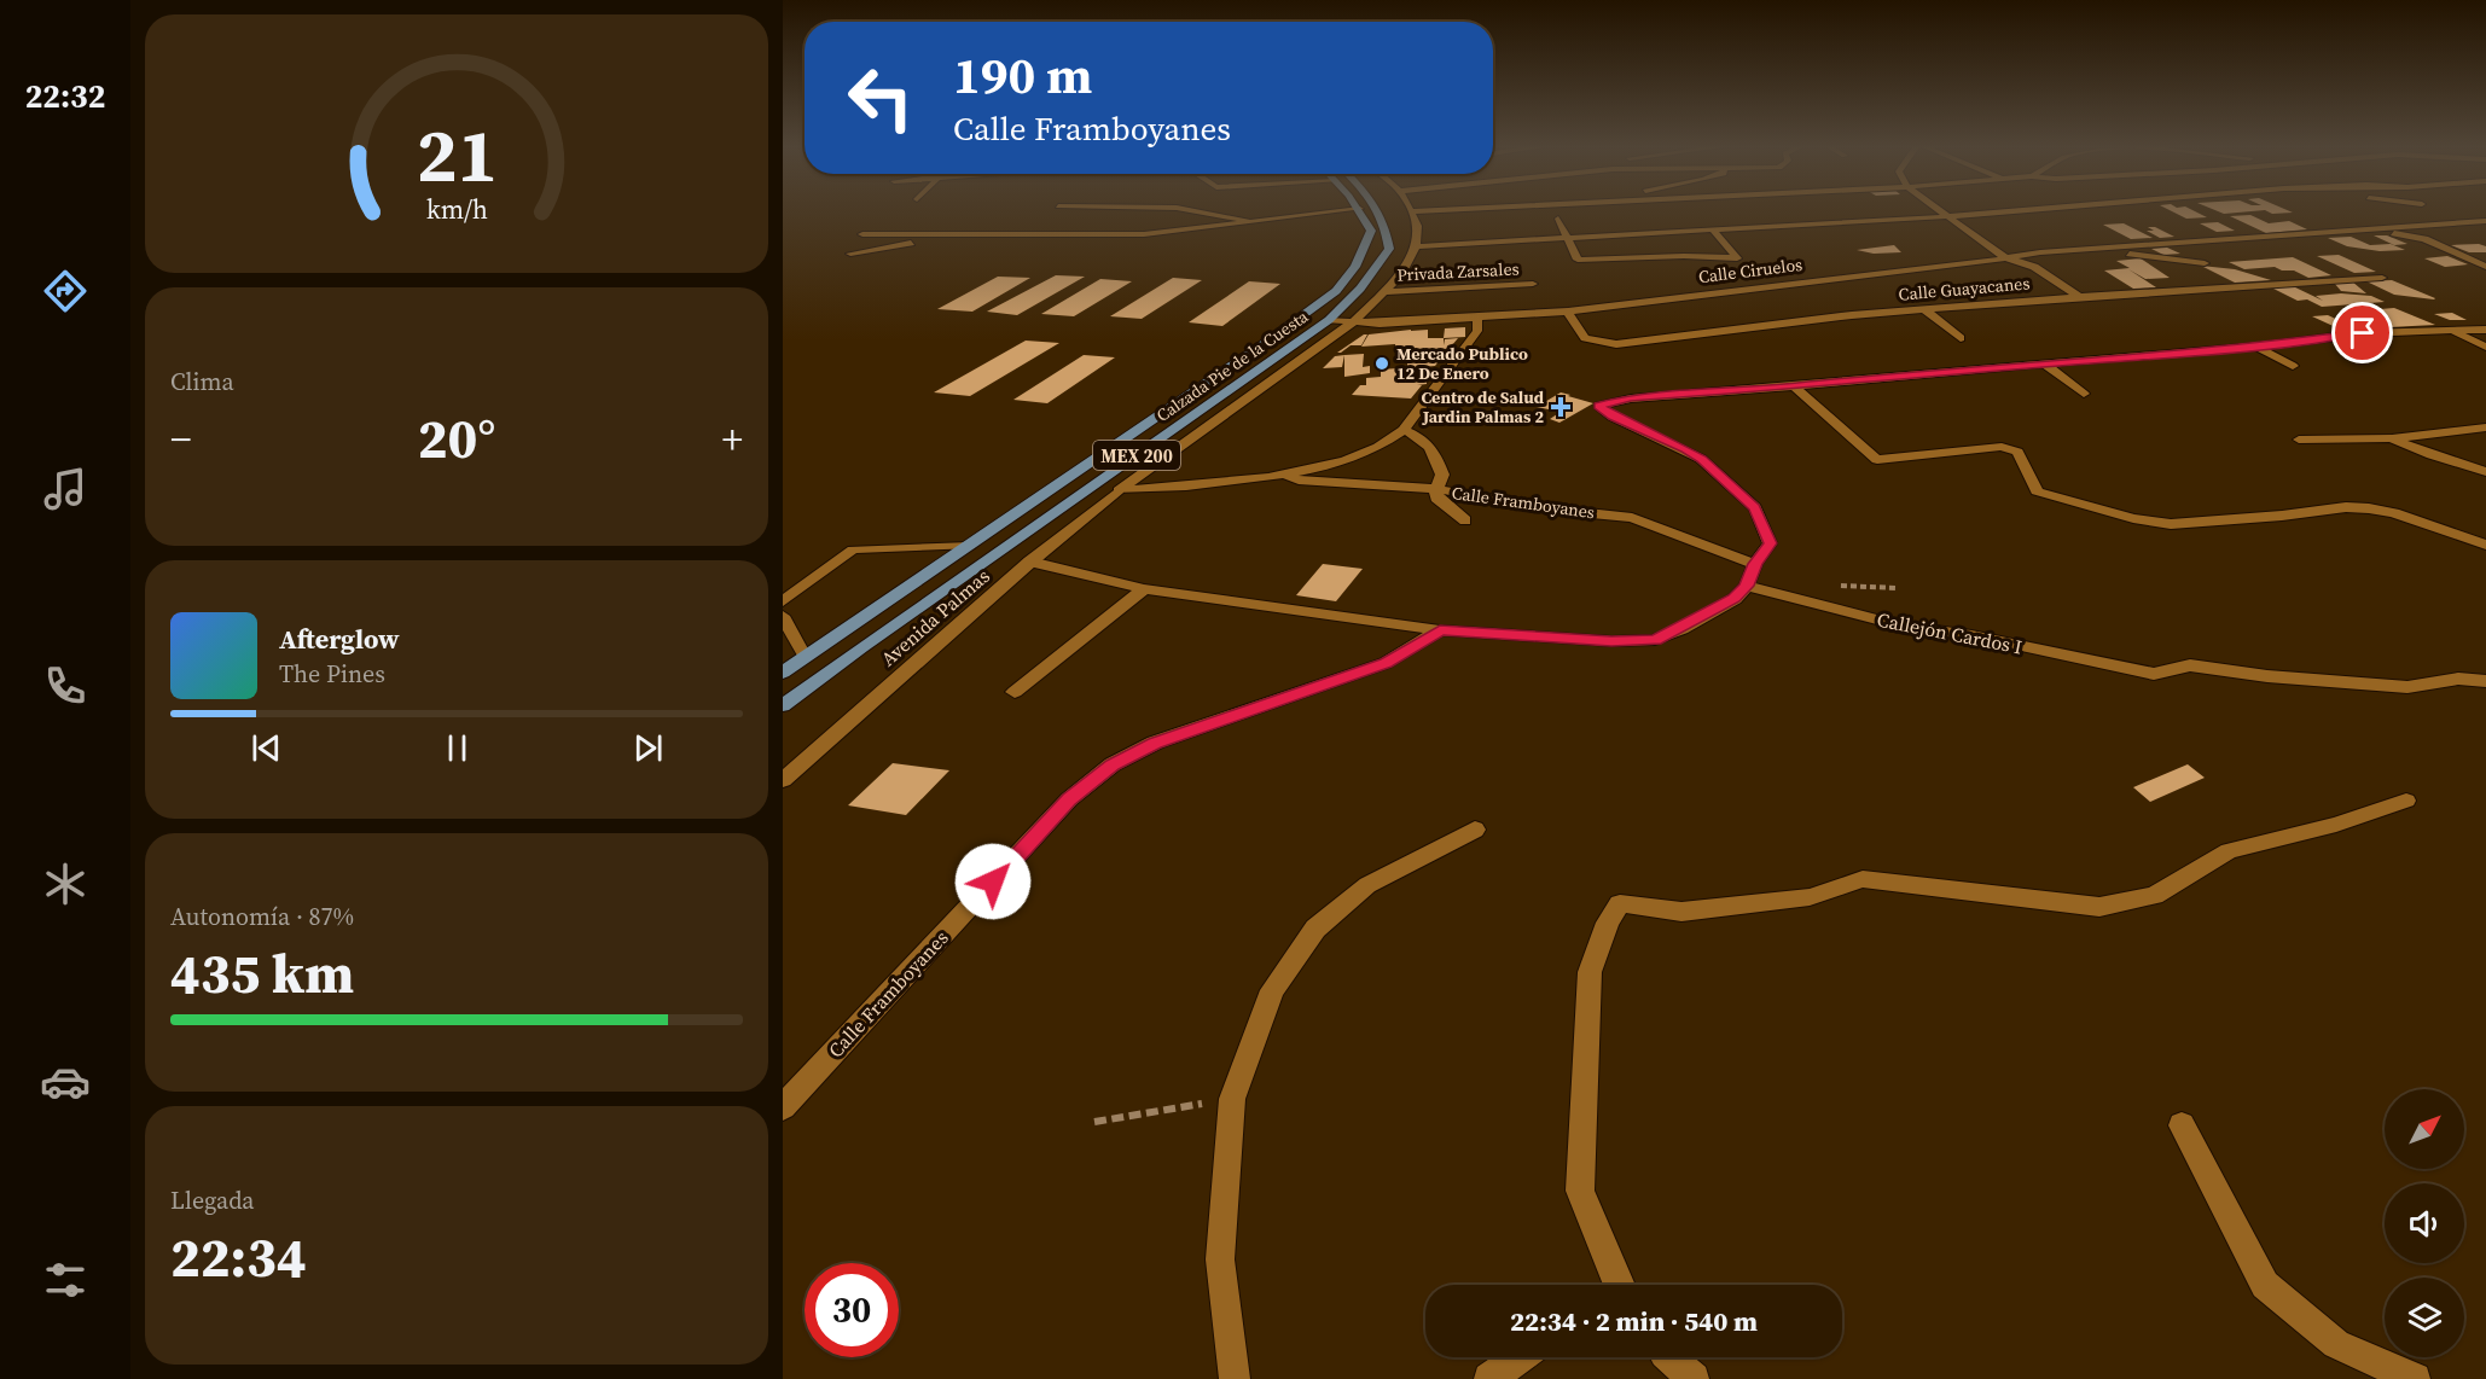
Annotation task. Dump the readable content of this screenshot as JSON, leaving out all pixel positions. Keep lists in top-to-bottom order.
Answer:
{
  "streets": {
    "main road": ["Calzada Pie de la Cuesta", "MEX 200"],
    "street": [
      "Calle Ciruelos",
      "Privada Zarsales",
      "Calle Guayacanes",
      "Calle Framboyanes",
      "Avenida Palmas",
      "Callejón Cardos I"
    ]
  },
  "crossings": [
    ["Calle Ciruelos", "Calle Guayacanes"],
    ["Calle Ciruelos", "Calzada Pie de la Cuesta"],
    ["Calle Ciruelos", "Avenida Palmas"],
    ["Privada Zarsales", "Avenida Palmas"]
  ],
  "places": {
    "other": ["Mercado Publico 12 De Enero"],
    "health": ["Centro de Salud Jardin Palmas 2"]
  },
  "north": "top right",
  "page": {
    "tabs": "22:32",
    "turn": ["190 m", "Calle Framboyanes"],
    "tile": [
      "Clima",
      ["Autonomía · 87%", "435 km"],
      ["Llegada", "22:34"]
    ],
    "heat": ["−", "20°", "+"],
    "song": ["Afterglow", "The Pines"],
    "limit": "30",
    "trip": "22:34 · 2 min · 540 m",
    "gauge": ["21", "km/h"]
  }
}
